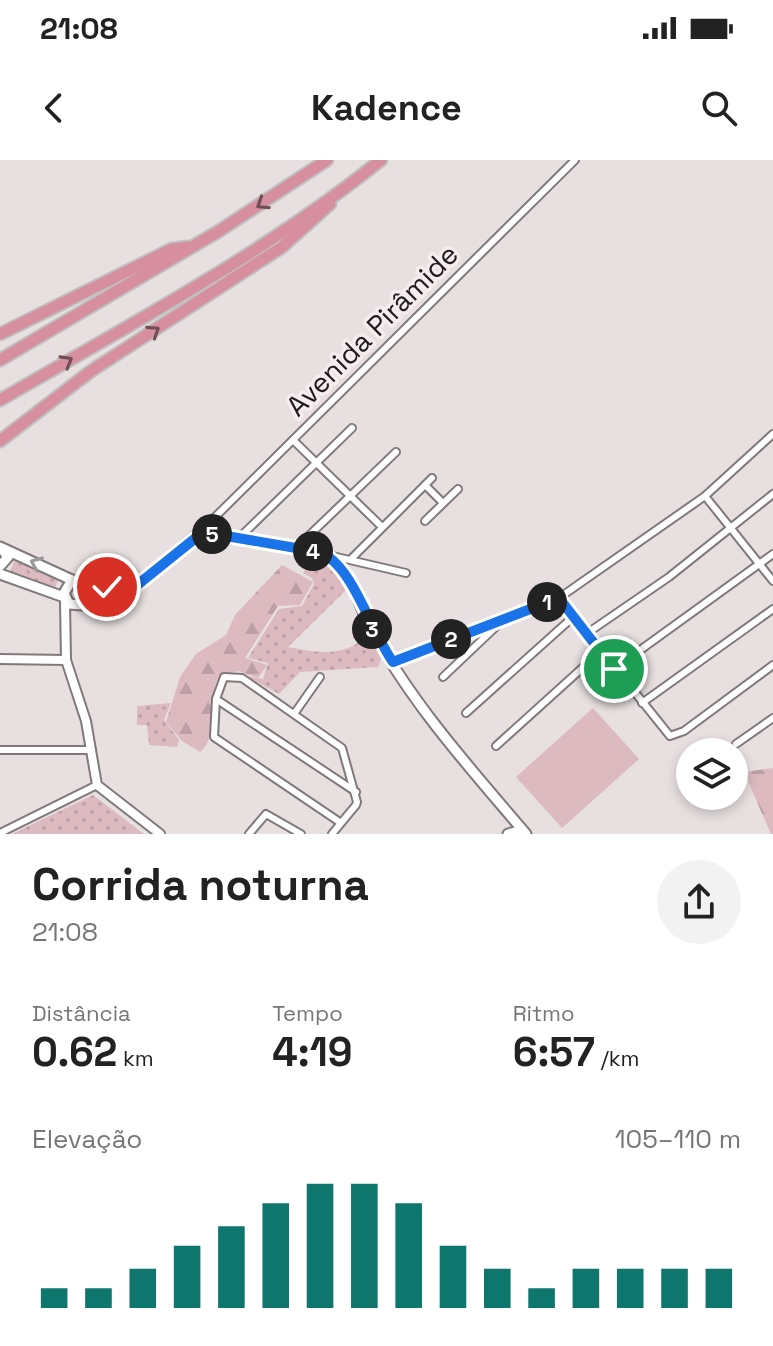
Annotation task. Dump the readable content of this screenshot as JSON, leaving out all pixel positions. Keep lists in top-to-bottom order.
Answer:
{
  "streets": {
    "street": ["Avenida Pirâmide"]
  },
  "page": {
    "status": "21:08",
    "header": "Kadence",
    "pins": [
      "5",
      "4",
      "1",
      "3",
      "2"
    ],
    "heading": ["Corrida noturna", "21:08"],
    "stats": [
      ["Distância", "0.62 km"],
      ["Tempo", "4:19"],
      ["Ritmo", "6:57 /km"]
    ],
    "chart": ["Elevação", "105–110 m"]
  }
}
